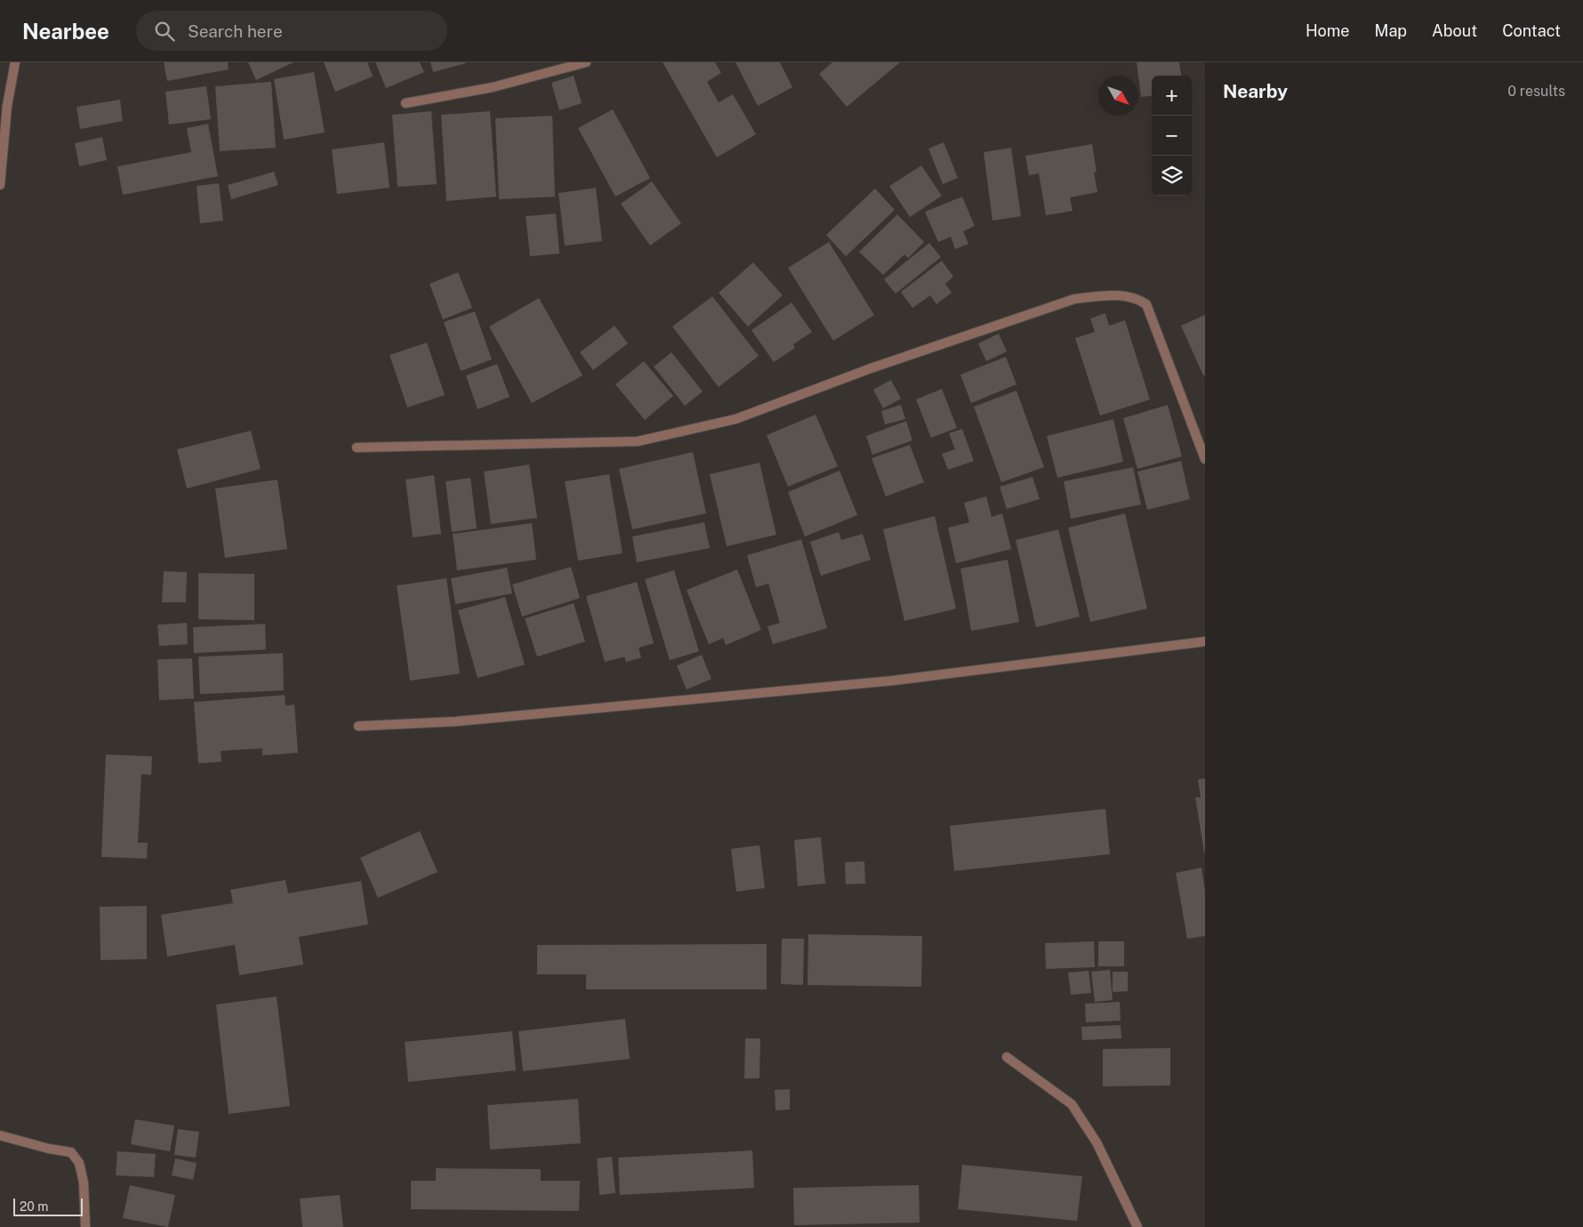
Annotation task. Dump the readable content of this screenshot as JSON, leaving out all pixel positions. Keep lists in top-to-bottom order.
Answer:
{
  "scale_bar": "20 m",
  "north": "bottom right",
  "page": {
    "header": "Nearbee",
    "search": "Search here",
    "nav": [
      "Home",
      "Map",
      "About",
      "Contact"
    ],
    "heading": ["Nearby", "0 results"],
    "map_buttons": ["+", "−"],
    "scale": "20 m"
  }
}
